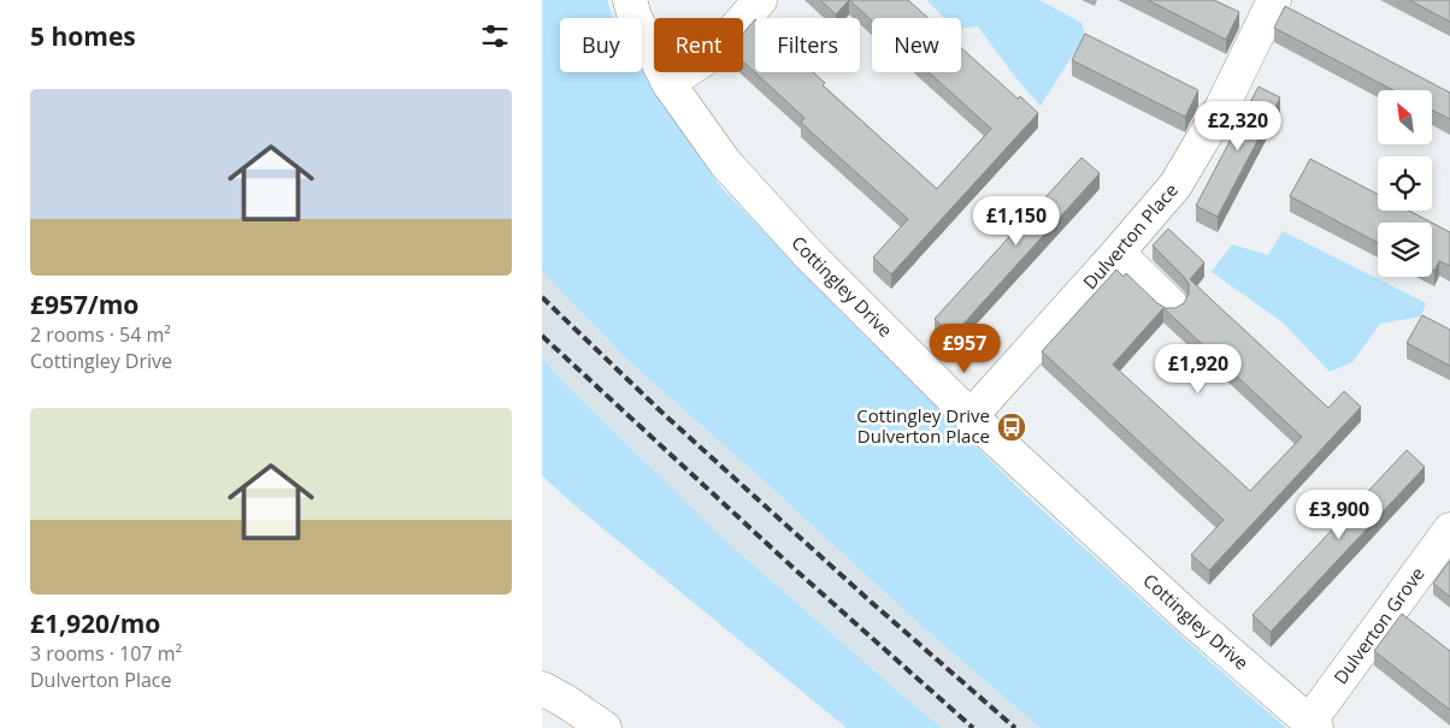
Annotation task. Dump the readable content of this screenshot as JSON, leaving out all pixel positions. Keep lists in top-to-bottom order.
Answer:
{
  "streets": {
    "street": ["Dulverton Place", "Cottingley Drive", "Dulverton Grove"]
  },
  "crossings": [
    ["Dulverton Place", "Cottingley Drive"],
    ["Cottingley Drive", "Dulverton Grove"]
  ],
  "places": {
    "bus stop": ["Cottingley Drive Dulverton Place"]
  },
  "north": "top left",
  "page": {
    "heading": "5 homes",
    "chip": [
      "Buy",
      "Rent",
      "Filters",
      "New"
    ],
    "list": [
      {
        "name": "£957/mo",
        "note": "2 rooms · 54 m² · Cottingley Drive"
      },
      {
        "name": "£1,920/mo",
        "note": "3 rooms · 107 m² · Dulverton Place"
      }
    ],
    "price": [
      "£2,320",
      "£1,150",
      "£957",
      "£1,920",
      "£3,900"
    ]
  }
}
